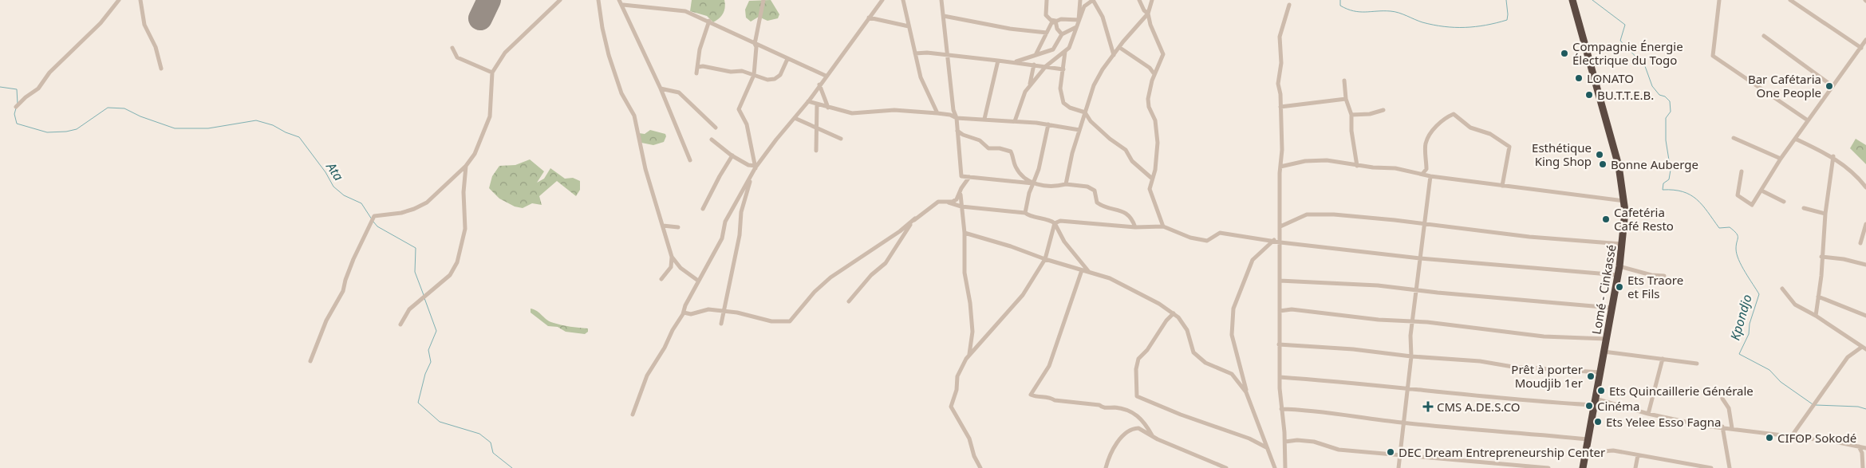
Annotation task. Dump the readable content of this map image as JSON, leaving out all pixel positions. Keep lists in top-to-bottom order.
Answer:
{
  "streets": {
    "highway": ["Lomé - Cinkassé"]
  },
  "water": ["Ata", "Kpondjo"],
  "places": {
    "other": [
      "Compagnie Énergie Électrique du Togo",
      "LONATO",
      "Bar Cafétaria One People",
      "BU.T.T.E.B.",
      "Esthétique King Shop",
      "Bonne Auberge",
      "Cafetéria Café Resto",
      "Ets Traore et Fils",
      "Prêt à porter Moudjib 1er",
      "Ets Quincaillerie Générale",
      "Cinéma",
      "Ets Yelee Esso Fagna",
      "CIFOP Sokodé",
      "DEC Dream Entrepreneurship Center"
    ],
    "health": ["CMS A.DE.S.CO"]
  }
}
